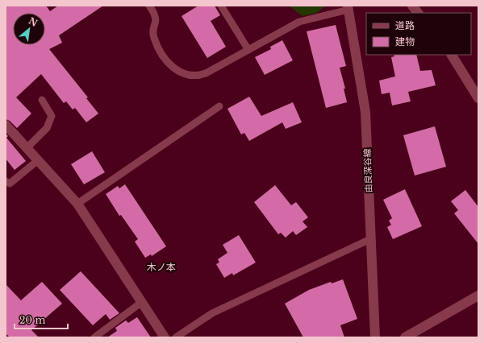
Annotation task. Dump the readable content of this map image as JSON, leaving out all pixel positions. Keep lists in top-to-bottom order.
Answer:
{
  "streets": {
    "street": ["由良深谷線"]
  },
  "districts": ["木ノ本"],
  "legend": ["道路", "建物"],
  "scale_bar": "20 m",
  "north": "top right"
}
